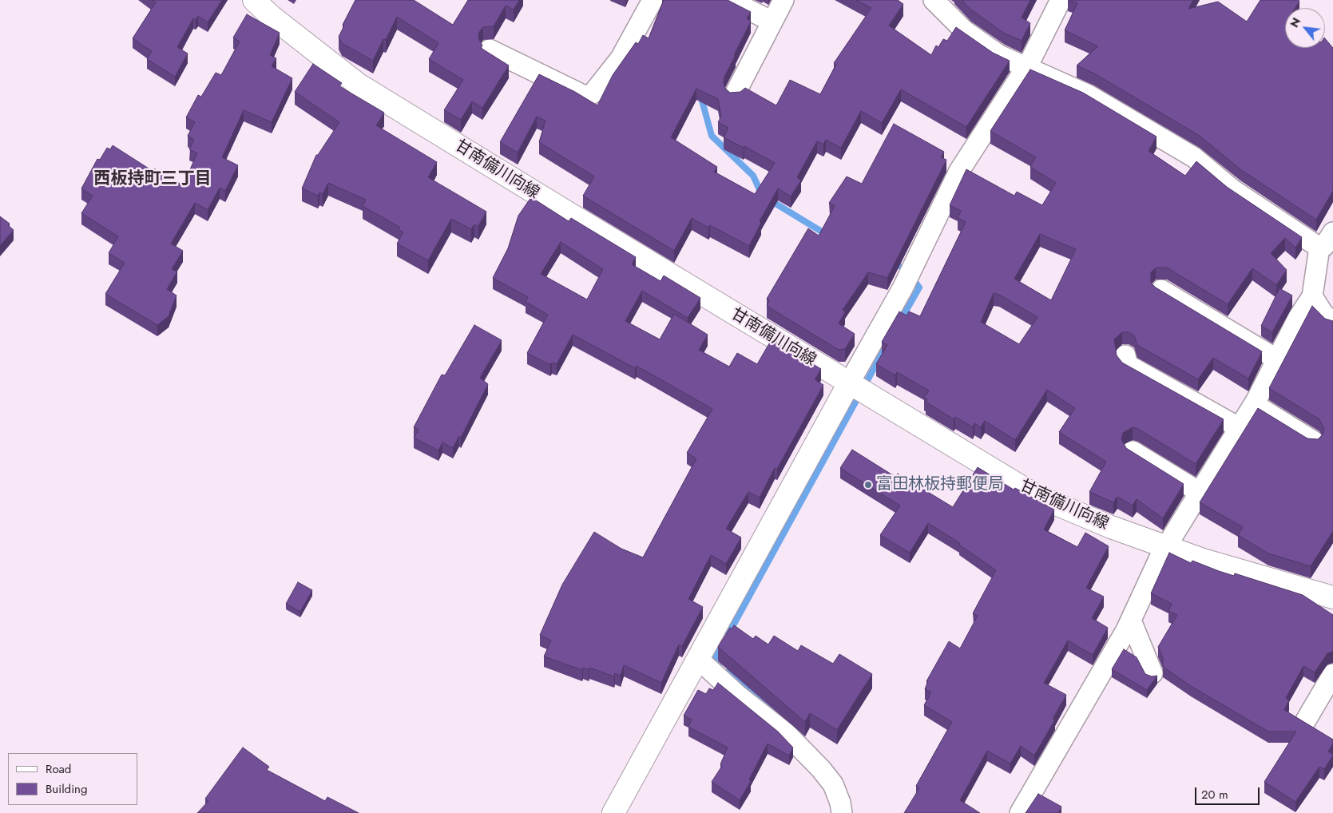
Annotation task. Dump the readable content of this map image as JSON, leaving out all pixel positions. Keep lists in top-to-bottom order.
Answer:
{
  "streets": {
    "main road": ["甘南備川向線"]
  },
  "districts": ["西板持町三丁目"],
  "places": ["富田林板持郵便局"],
  "legend": ["Road", "Building"],
  "scale_bar": "20 m",
  "north": "top left"
}
